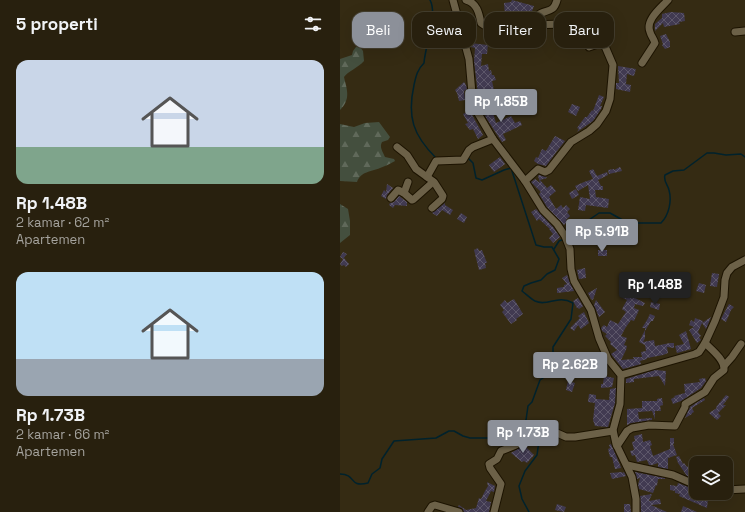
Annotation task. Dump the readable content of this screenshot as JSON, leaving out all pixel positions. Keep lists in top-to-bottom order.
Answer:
{
  "page": {
    "heading": "5 properti",
    "chip": [
      "Beli",
      "Sewa",
      "Filter",
      "Baru"
    ],
    "list": [
      {
        "name": "Rp 1.48B",
        "note": "2 kamar · 62 m² · Apartemen"
      },
      {
        "name": "Rp 1.73B",
        "note": "2 kamar · 66 m² · Apartemen"
      }
    ],
    "price": [
      "Rp 1.85B",
      "Rp 5.91B",
      "Rp 1.48B",
      "Rp 2.62B",
      "Rp 1.73B"
    ]
  }
}
